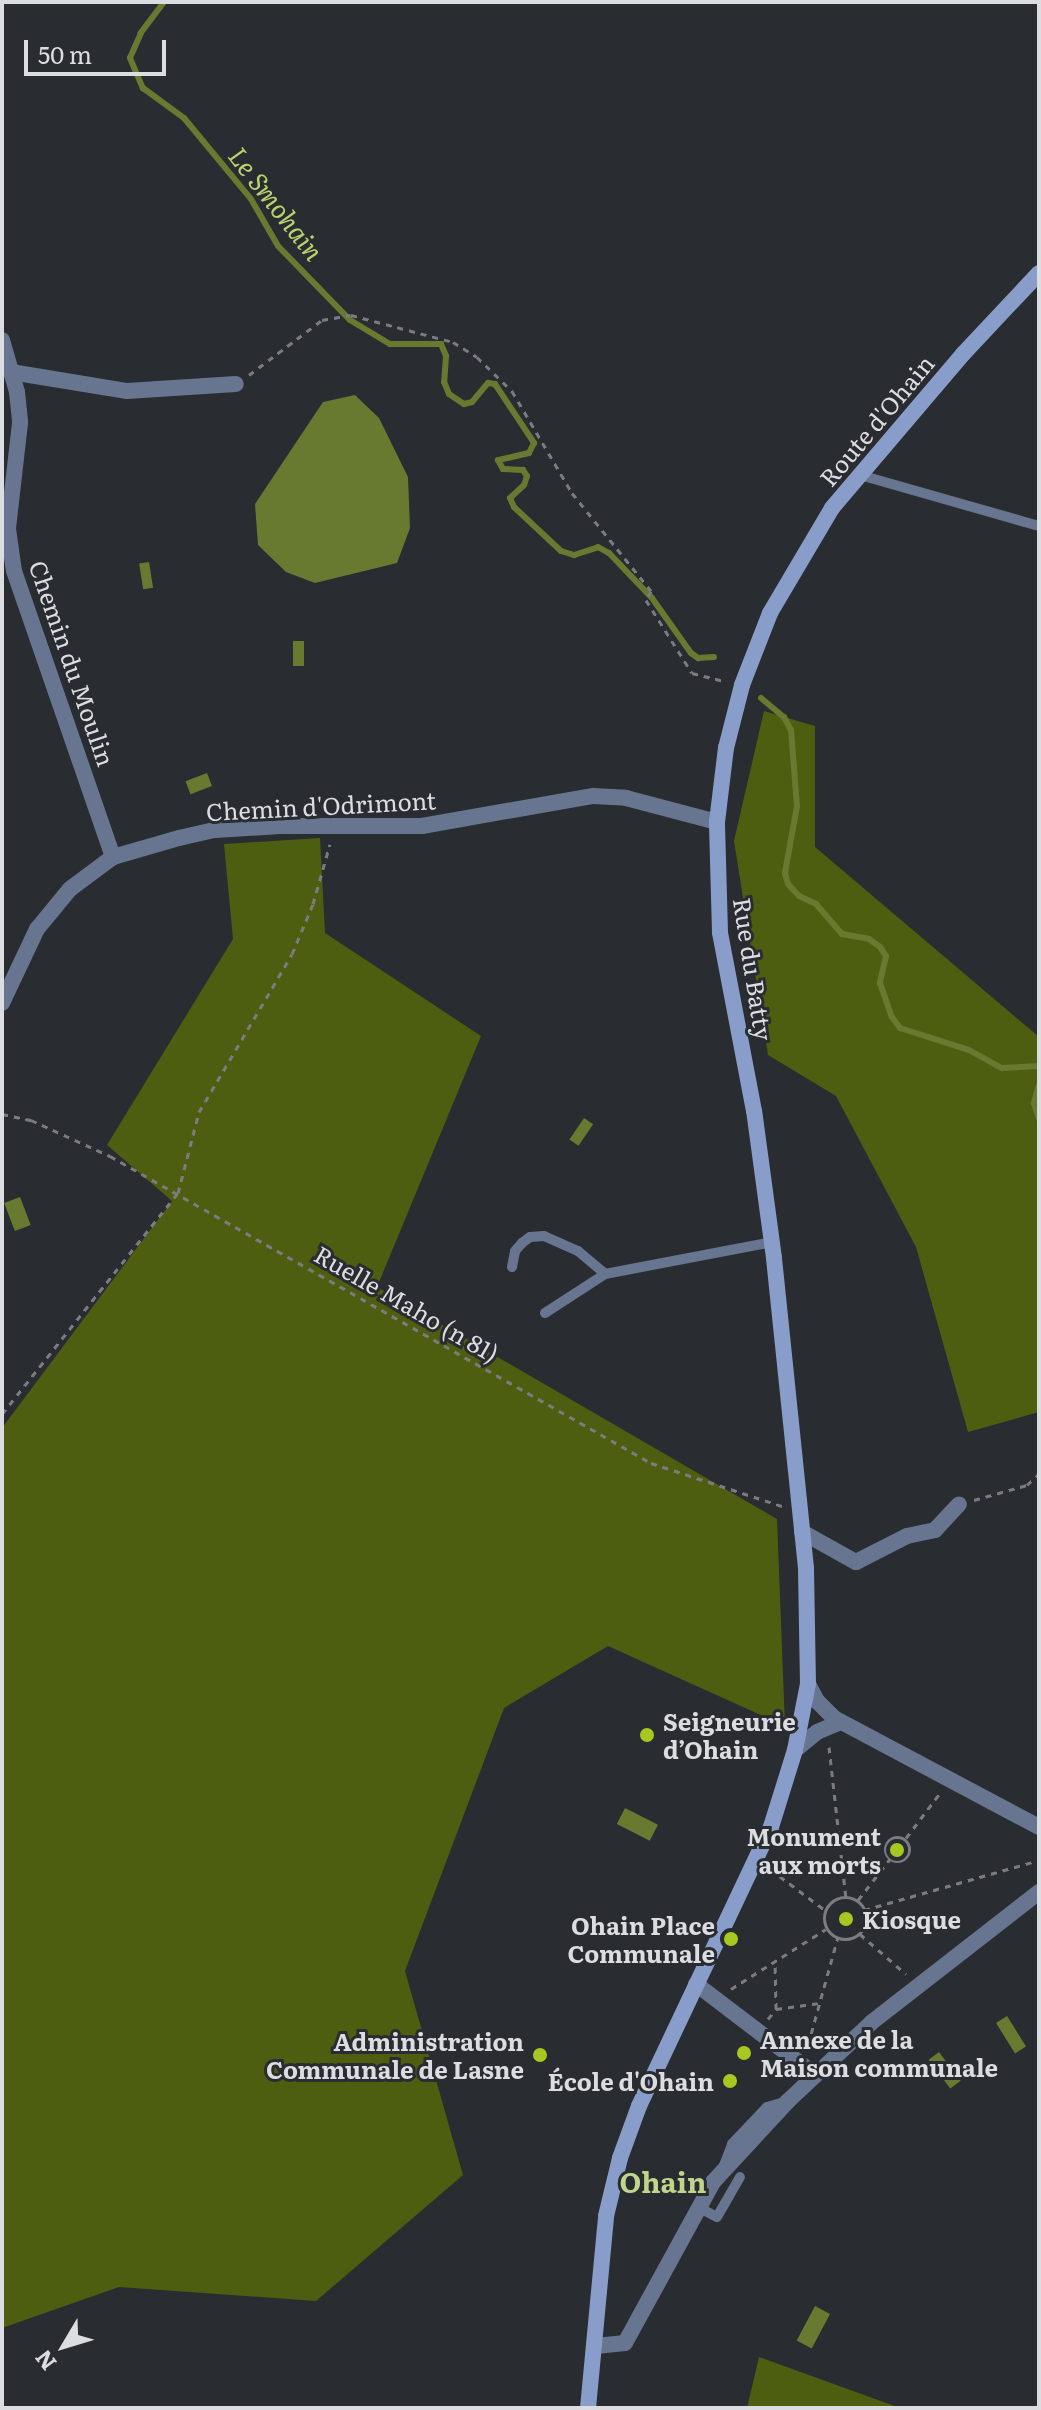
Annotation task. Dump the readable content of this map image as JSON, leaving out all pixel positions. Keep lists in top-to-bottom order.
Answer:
{
  "streets": {
    "main road": ["Route d'Ohain", "Rue du Batty"],
    "street": ["Chemin du Moulin", "Chemin d'Odrimont"],
    "path": ["Ruelle Maho (n 81)"]
  },
  "crossings": [
    ["Route d'Ohain", "Rue du Batty"],
    ["Chemin du Moulin", "Chemin d'Odrimont"],
    ["Chemin d'Odrimont", "Rue du Batty"],
    ["Rue du Batty", "Ruelle Maho (n 81)"]
  ],
  "districts": ["Ohain"],
  "water": ["Le Smohain"],
  "places": [
    "Seigneurie d’Ohain",
    "Monument aux morts",
    "Kiosque",
    "Ohain Place Communale",
    "Annexe de la Maison communale",
    "Administration Communale de Lasne",
    "École d'Ohain"
  ],
  "scale_bar": "50 m",
  "north": "bottom left"
}
